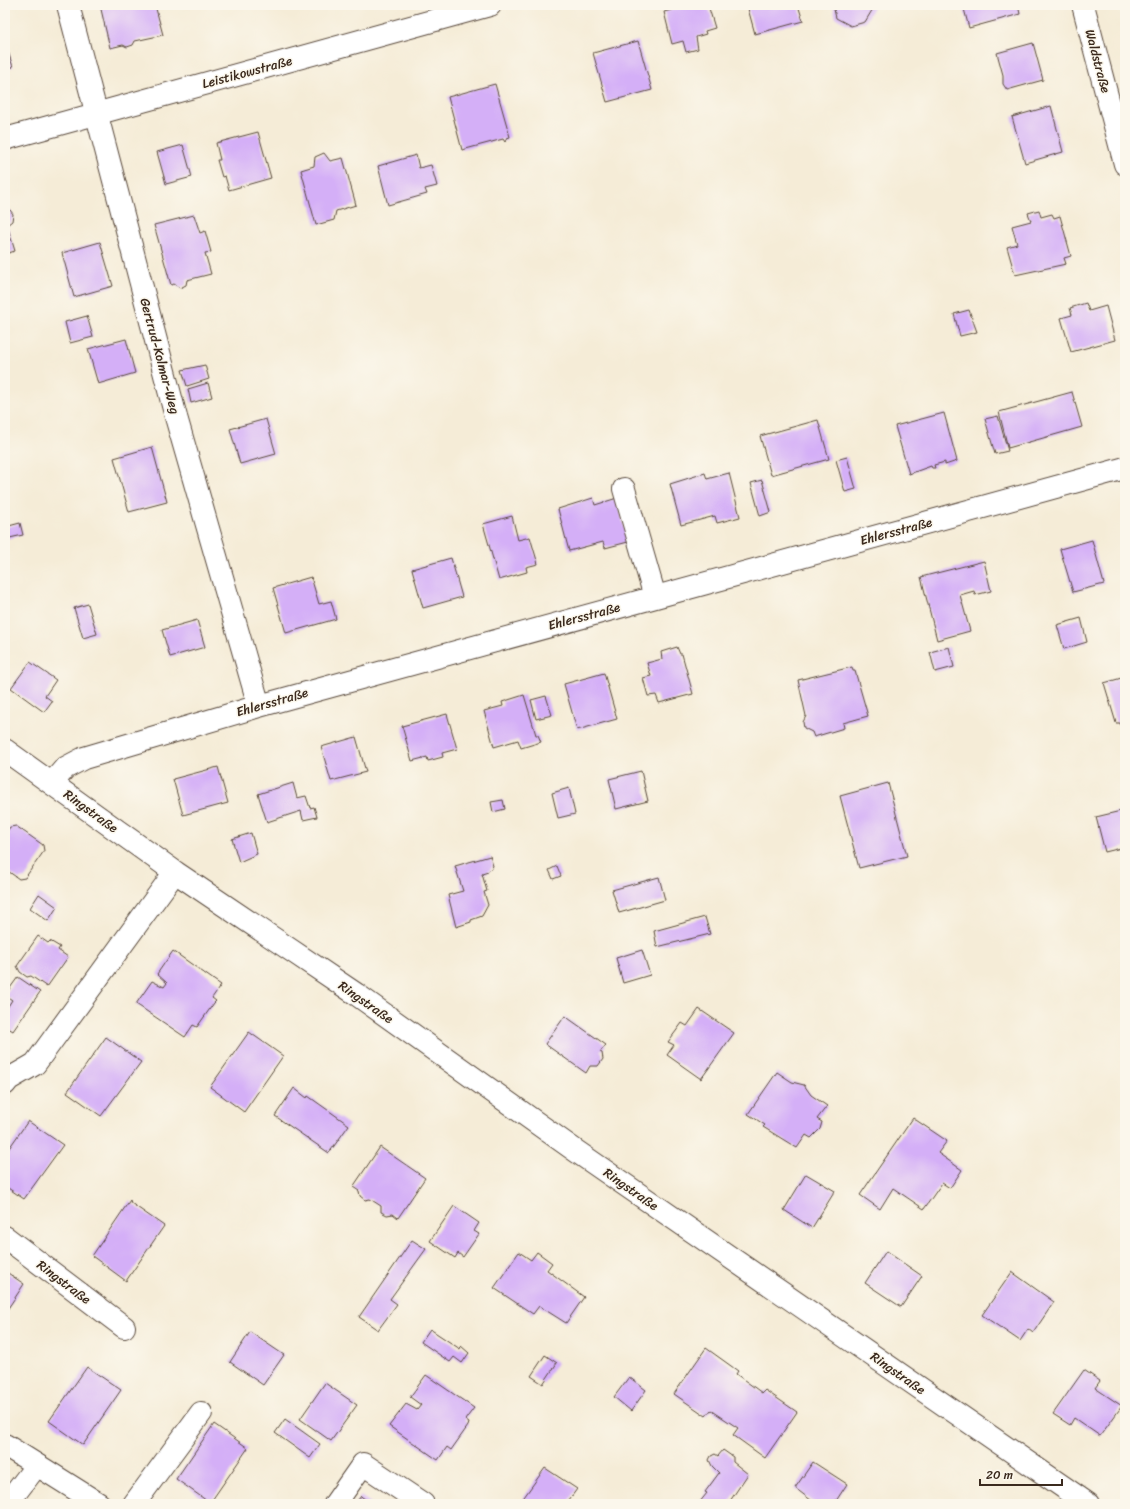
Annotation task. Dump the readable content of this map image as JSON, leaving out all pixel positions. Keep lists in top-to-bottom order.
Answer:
{
  "streets": {
    "street": [
      "Waldstraße",
      "Leistikowstraße",
      "Gertrud-Kolmar-Weg",
      "Ehlersstraße",
      "Ringstraße"
    ]
  },
  "crossings": [
    ["Leistikowstraße", "Gertrud-Kolmar-Weg"],
    ["Gertrud-Kolmar-Weg", "Ehlersstraße"],
    ["Ehlersstraße", "Ringstraße"]
  ],
  "scale_bar": "20 m"
}
